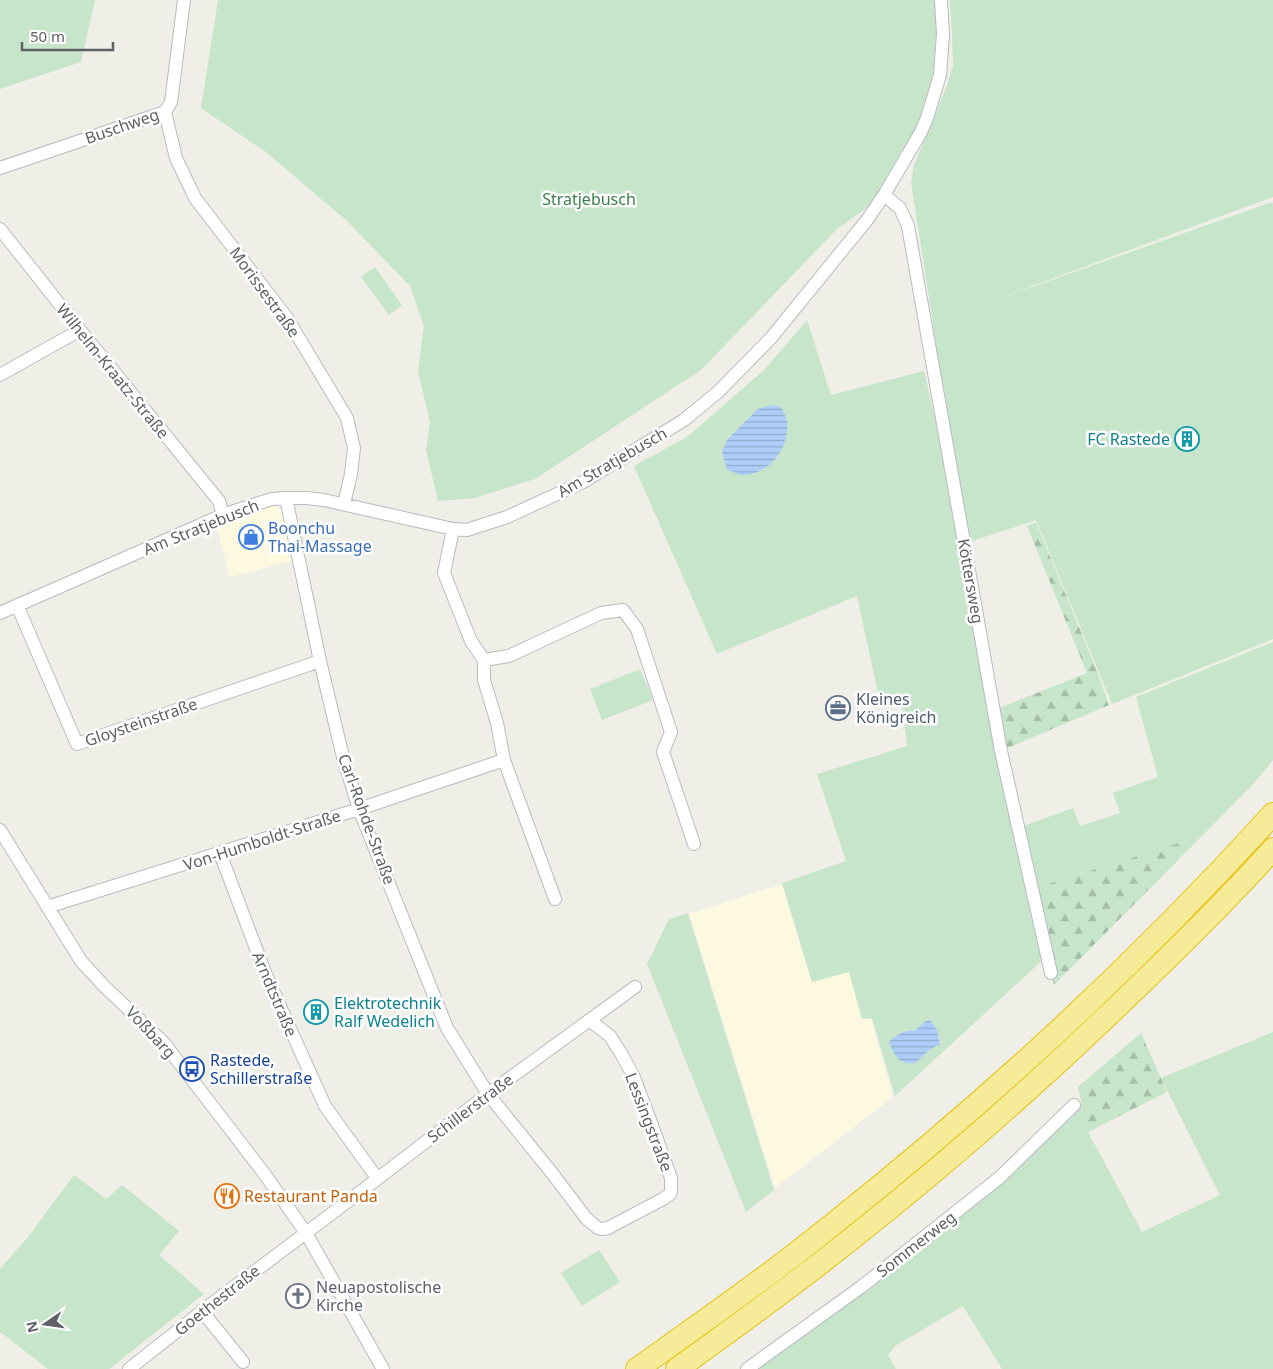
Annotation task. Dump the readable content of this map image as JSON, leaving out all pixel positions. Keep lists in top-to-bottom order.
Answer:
{
  "streets": {
    "street": [
      "Buschweg",
      "Morissestraße",
      "Wilhelm-Kraatz-Straße",
      "Am Stratjebusch",
      "Köttersweg",
      "Gloysteinstraße",
      "Carl-Rohde-Straße",
      "Von-Humboldt-Straße",
      "Arndtstraße",
      "Voßbarg",
      "Schillerstraße",
      "Lessingstraße",
      "Sommerweg",
      "Goethestraße"
    ]
  },
  "crossings": [
    ["Buschweg", "Morissestraße"],
    ["Morissestraße", "Am Stratjebusch"],
    ["Wilhelm-Kraatz-Straße", "Am Stratjebusch"],
    ["Am Stratjebusch", "Köttersweg"],
    ["Am Stratjebusch", "Gloysteinstraße"],
    ["Am Stratjebusch", "Carl-Rohde-Straße"],
    ["Gloysteinstraße", "Carl-Rohde-Straße"],
    ["Carl-Rohde-Straße", "Von-Humboldt-Straße"],
    ["Carl-Rohde-Straße", "Schillerstraße"],
    ["Carl-Rohde-Straße", "Lessingstraße"],
    ["Von-Humboldt-Straße", "Arndtstraße"],
    ["Von-Humboldt-Straße", "Voßbarg"],
    ["Arndtstraße", "Schillerstraße"],
    ["Voßbarg", "Schillerstraße"],
    ["Voßbarg", "Goethestraße"],
    ["Schillerstraße", "Lessingstraße"],
    ["Schillerstraße", "Goethestraße"]
  ],
  "parks": ["Stratjebusch"],
  "places": {
    "building": ["FC Rastede", "Elektrotechnik Ralf Wedelich"],
    "shop": ["Boonchu Thai-Massage"],
    "office": ["Kleines Königreich"],
    "bus stop": ["Rastede, Schillerstraße"],
    "restaurant": ["Restaurant Panda"],
    "church": ["Neuapostolische Kirche"]
  },
  "scale_bar": "50 m",
  "north": "left"
}
